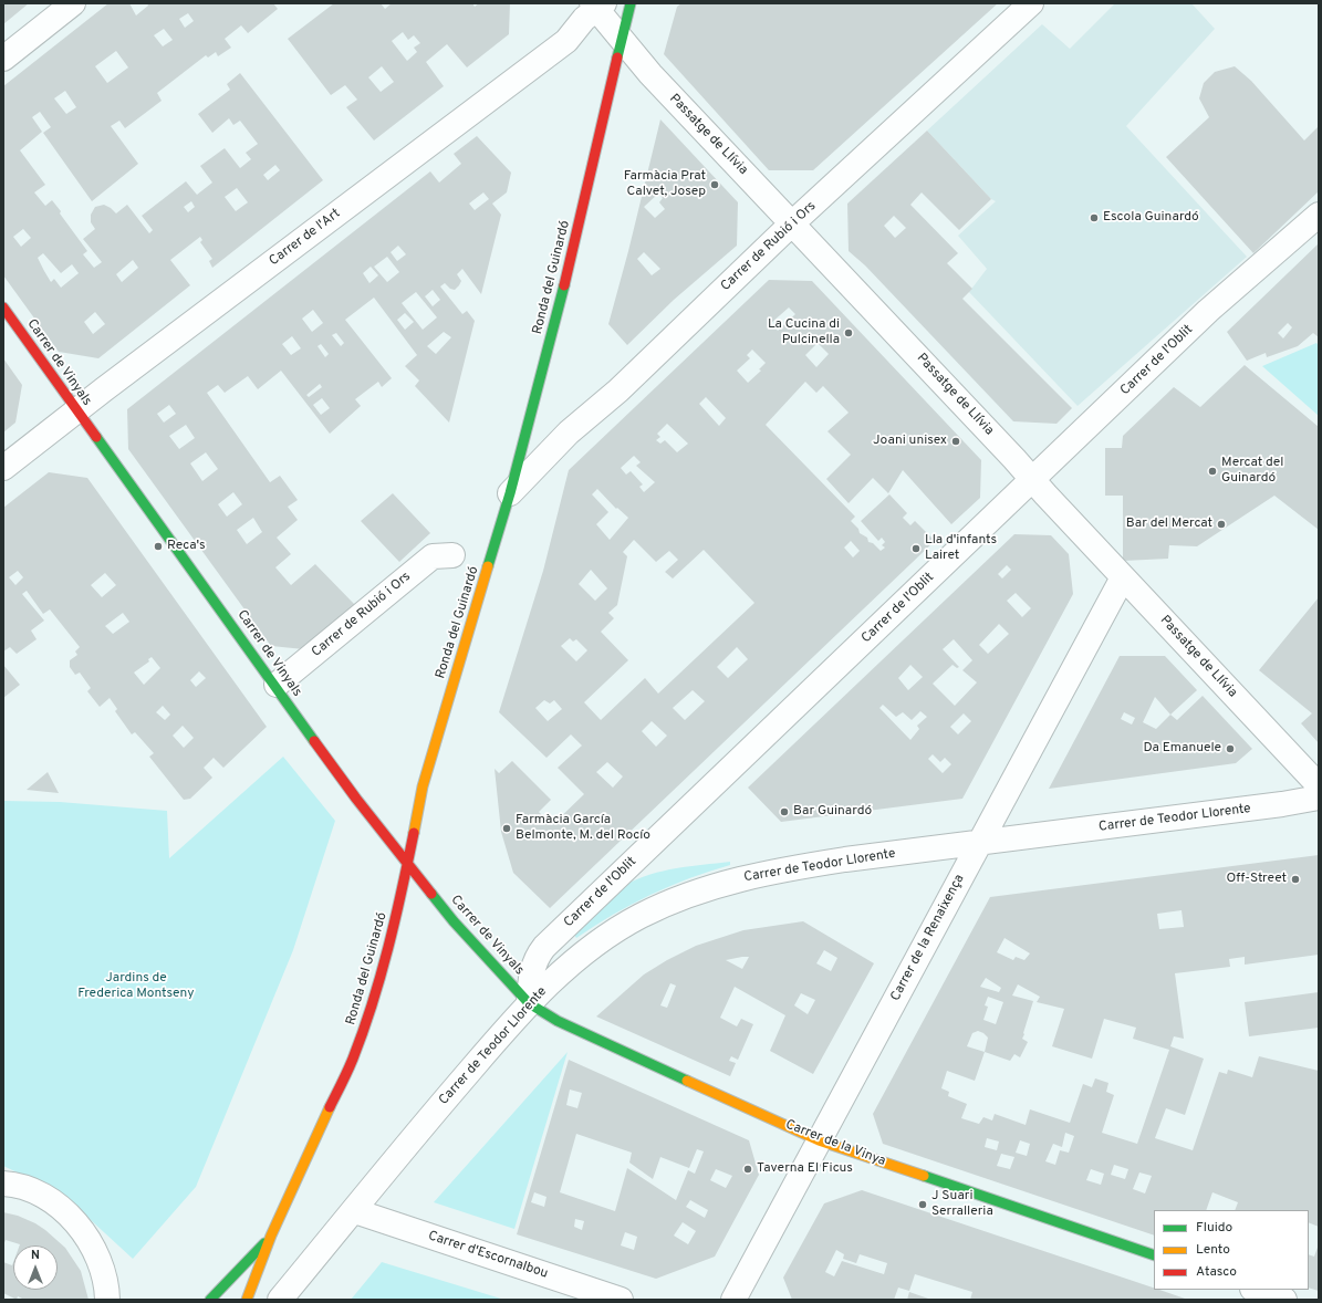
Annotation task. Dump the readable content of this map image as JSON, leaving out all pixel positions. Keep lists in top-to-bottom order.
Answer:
{
  "streets": {
    "street": [
      "Passatge de Llívia",
      "Carrer de l'Art",
      "Carrer de Rubió i Ors",
      "Ronda del Guinardó",
      "Carrer de l'Oblit",
      "Carrer de Vinyals",
      "Carrer de Teodor Llorente",
      "Carrer de la Renaixença",
      "Carrer de la Vinya",
      "Carrer d'Escornalbou"
    ]
  },
  "crossings": [
    ["Passatge de Llívia", "Carrer de l'Art"],
    ["Passatge de Llívia", "Carrer de Rubió i Ors"],
    ["Passatge de Llívia", "Ronda del Guinardó"],
    ["Passatge de Llívia", "Carrer de l'Oblit"],
    ["Passatge de Llívia", "Carrer de la Renaixença"],
    ["Carrer de l'Art", "Carrer de Vinyals"],
    ["Carrer de Rubió i Ors", "Ronda del Guinardó"],
    ["Carrer de Rubió i Ors", "Carrer de Vinyals"],
    ["Ronda del Guinardó", "Carrer de Vinyals"],
    ["Carrer de l'Oblit", "Carrer de Vinyals"],
    ["Carrer de l'Oblit", "Carrer de Teodor Llorente"],
    ["Carrer de l'Oblit", "Carrer de la Vinya"],
    ["Carrer de Vinyals", "Carrer de Teodor Llorente"],
    ["Carrer de Vinyals", "Carrer de la Vinya"],
    ["Carrer de Teodor Llorente", "Carrer de la Renaixença"],
    ["Carrer de Teodor Llorente", "Carrer de la Vinya"],
    ["Carrer de Teodor Llorente", "Carrer d'Escornalbou"],
    ["Carrer de la Renaixença", "Carrer de la Vinya"]
  ],
  "parks": ["Jardins de Frederica Montseny"],
  "places": [
    "Farmàcia Prat Calvet, Josep",
    "Escola Guinardó",
    "La Cucina di Pulcinella",
    "Joani unisex",
    "Mercat del Guinardó",
    "Bar del Mercat",
    "Reca's",
    "Lla d'infants Lairet",
    "Da Emanuele",
    "Bar Guinardó",
    "Farmàcia García Belmonte, M. del Rocío",
    "Off-Street",
    "Taverna El Ficus",
    "J Suari Serralleria"
  ],
  "legend": ["Fluido", "Lento", "Atasco"],
  "north": "top"
}
